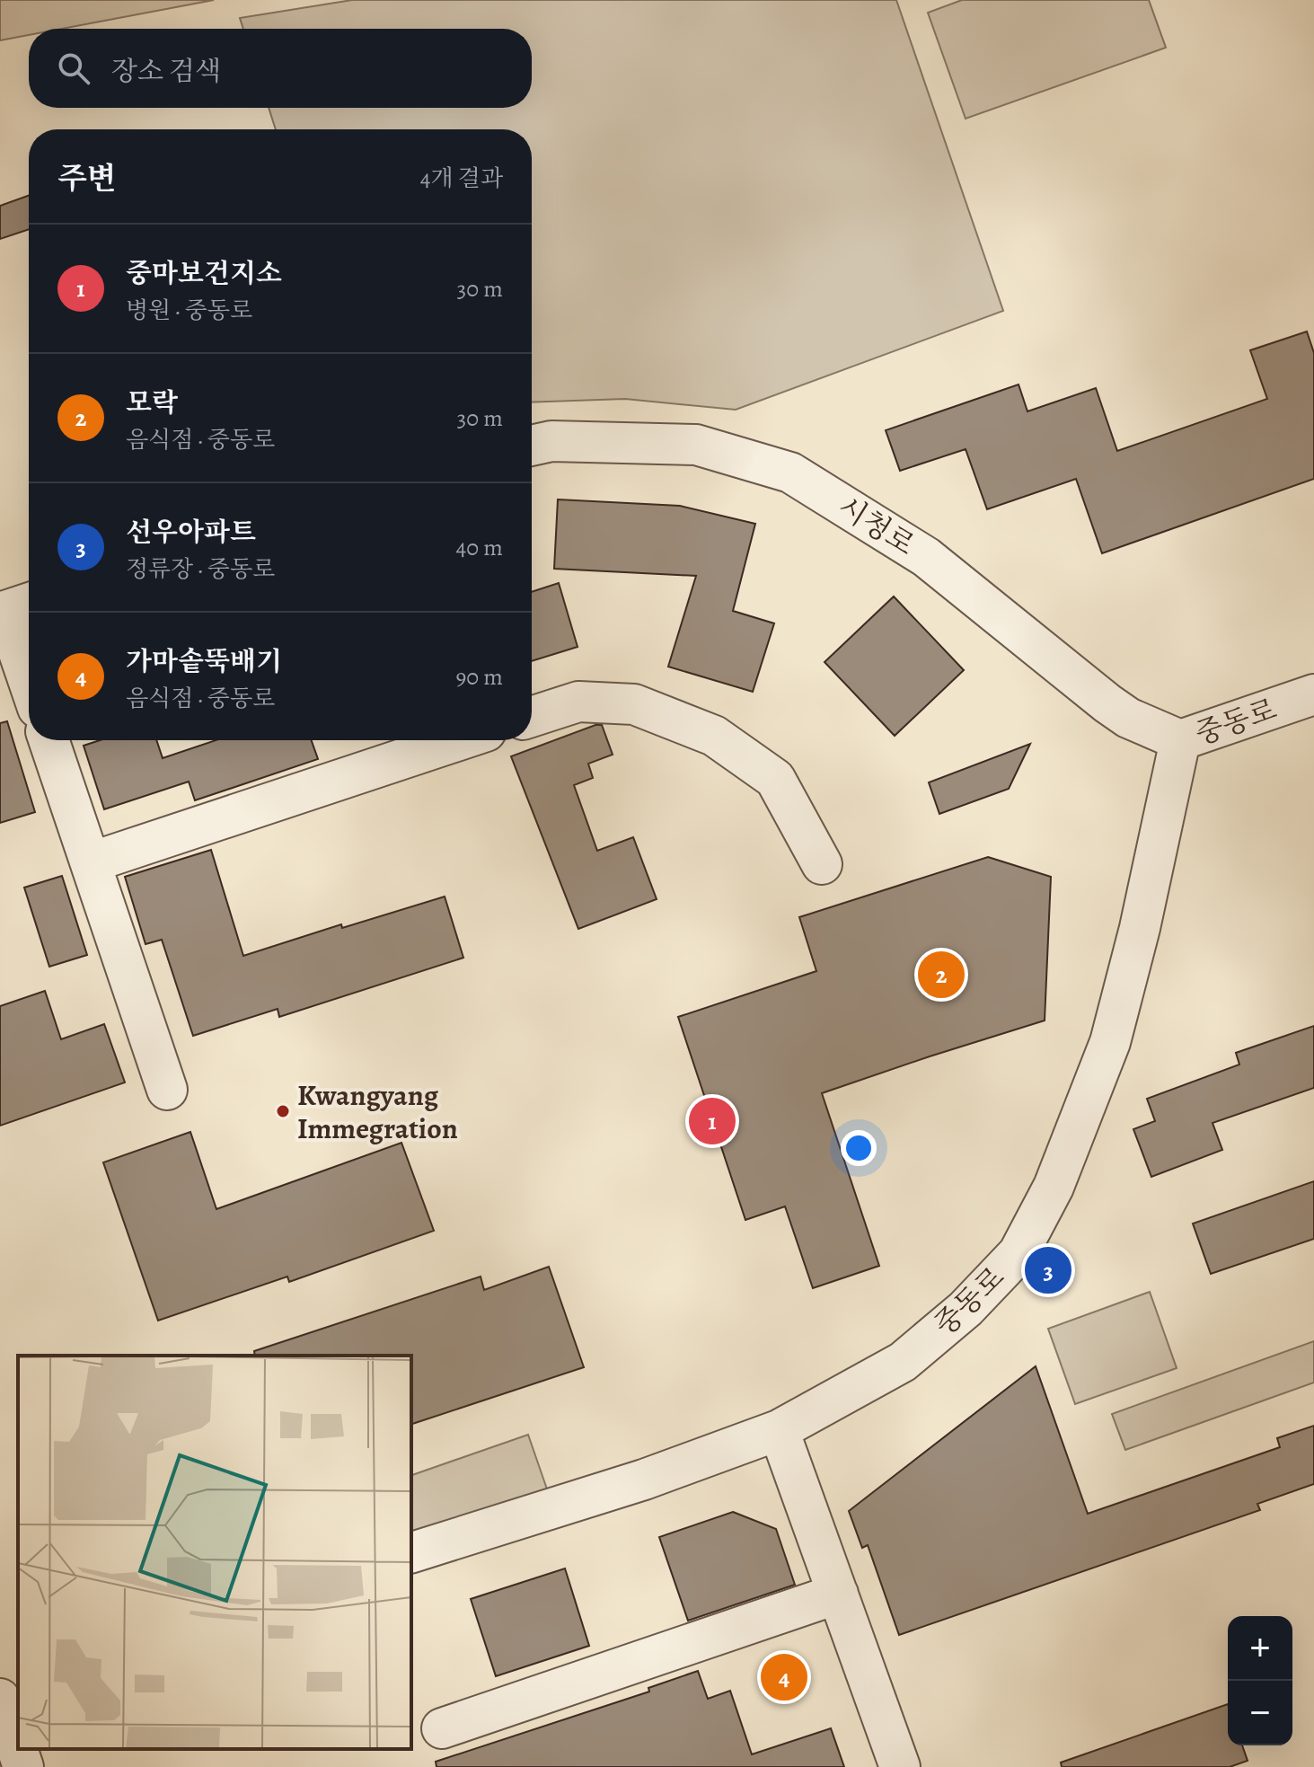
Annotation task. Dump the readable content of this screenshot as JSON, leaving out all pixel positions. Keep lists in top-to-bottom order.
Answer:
{
  "streets": {
    "street": ["시청로", "중동로"]
  },
  "crossings": [
    ["시청로", "중동로"]
  ],
  "places": ["Kwangyang Immegration"],
  "page": {
    "search": "장소 검색",
    "heading": ["주변", "4개 결과"],
    "list": [
      {
        "mark": "1",
        "name": "중마보건지소",
        "note": "병원 · 중동로",
        "value": "30 m"
      },
      {
        "mark": "2",
        "name": "모락",
        "note": "음식점 · 중동로",
        "value": "30 m"
      },
      {
        "mark": "3",
        "name": "선우아파트",
        "note": "정류장 · 중동로",
        "value": "40 m"
      },
      {
        "mark": "4",
        "name": "가마솥뚝배기",
        "note": "음식점 · 중동로",
        "value": "90 m"
      }
    ],
    "pins": [
      "2",
      "1",
      "3",
      "4"
    ],
    "map_buttons": ["+", "−"]
  }
}
